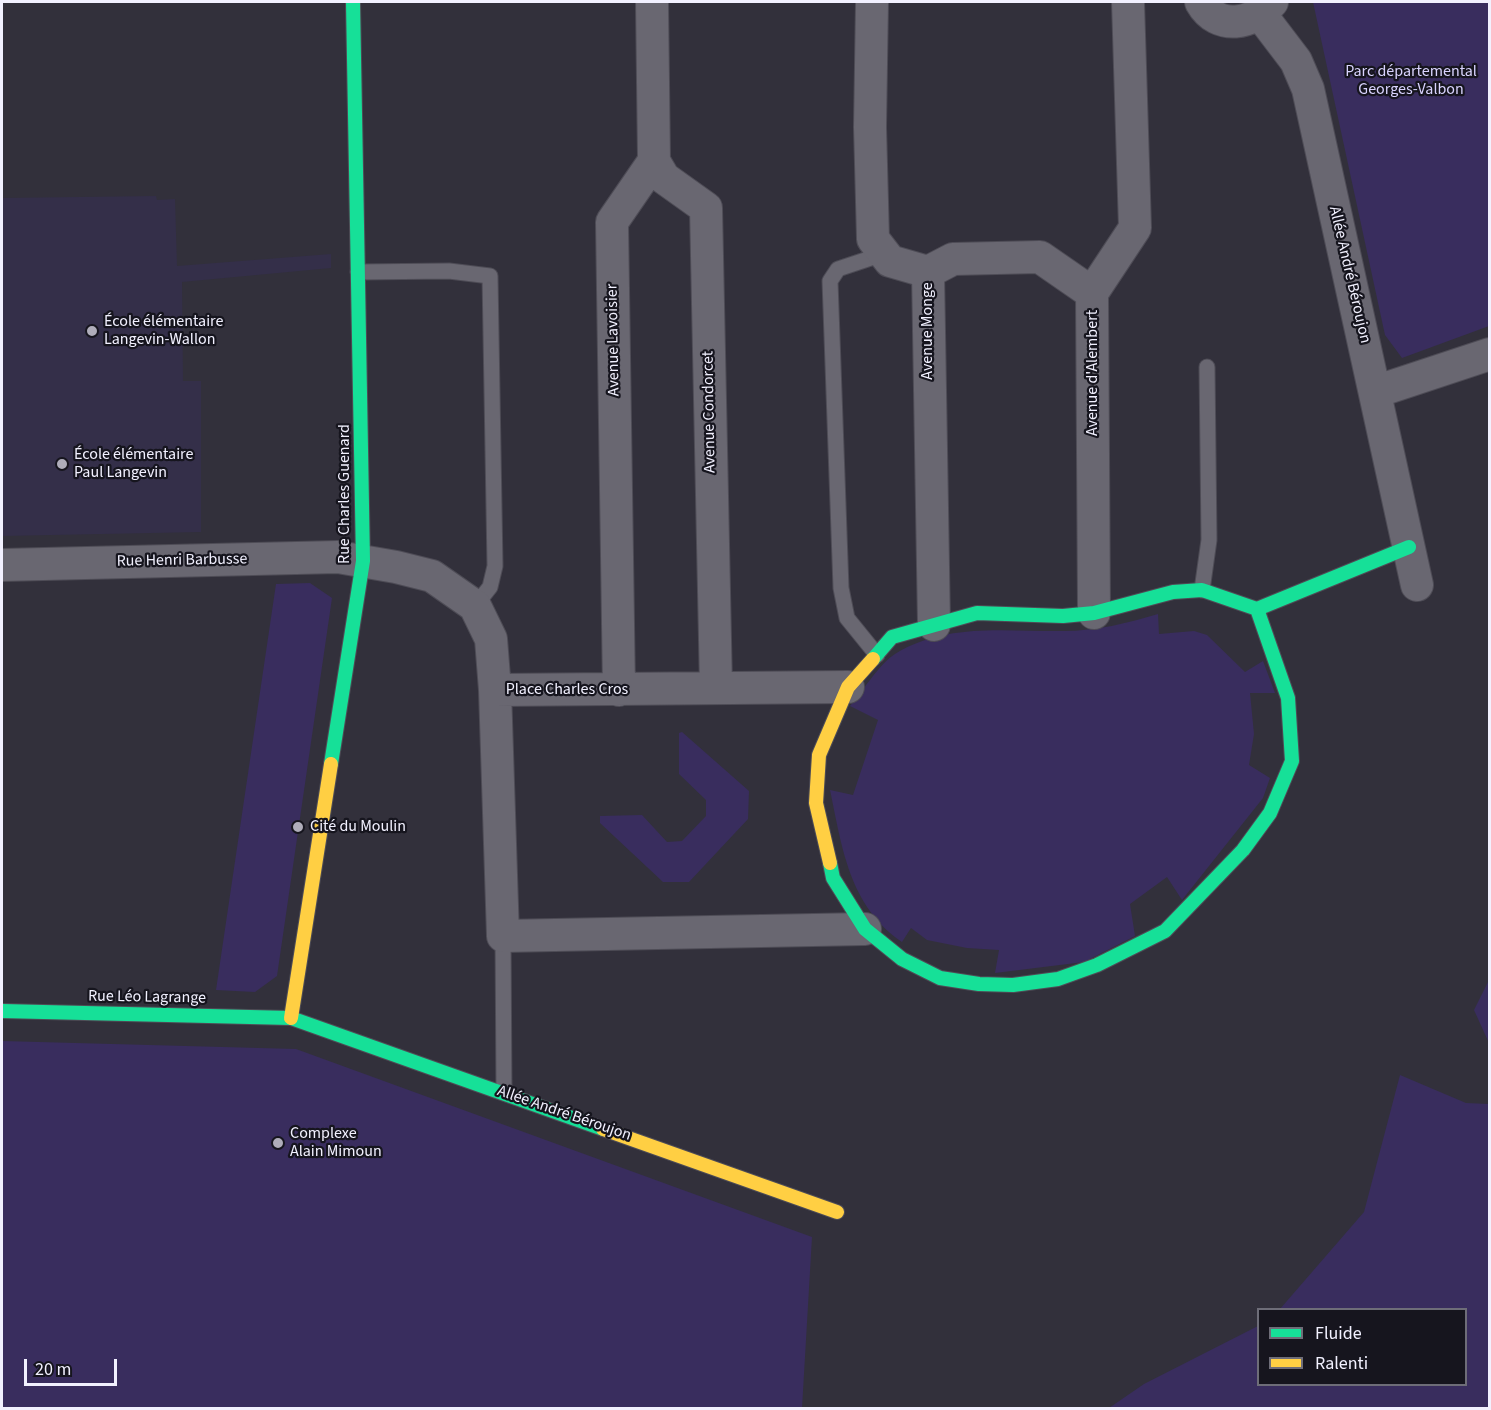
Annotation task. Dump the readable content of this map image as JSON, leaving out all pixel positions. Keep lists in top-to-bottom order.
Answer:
{
  "streets": {
    "street": [
      "Allée André Béroujon",
      "Avenue Monge",
      "Avenue Lavoisier",
      "Avenue d'Alembert",
      "Avenue Condorcet",
      "Rue Charles Guenard",
      "Rue Henri Barbusse",
      "Place Charles Cros",
      "Rue Léo Lagrange"
    ]
  },
  "crossings": [
    ["Allée André Béroujon", "Rue Charles Guenard"],
    ["Allée André Béroujon", "Rue Léo Lagrange"],
    ["Avenue Lavoisier", "Avenue Condorcet"],
    ["Avenue Lavoisier", "Place Charles Cros"],
    ["Avenue Condorcet", "Place Charles Cros"],
    ["Rue Charles Guenard", "Rue Henri Barbusse"],
    ["Rue Charles Guenard", "Rue Léo Lagrange"]
  ],
  "parks": ["Parc départemental Georges-Valbon"],
  "places": [
    "École élémentaire Langevin-Wallon",
    "École élémentaire Paul Langevin",
    "Cité du Moulin",
    "Complexe Alain Mimoun"
  ],
  "legend": ["Fluide", "Ralenti"],
  "scale_bar": "20 m"
}
